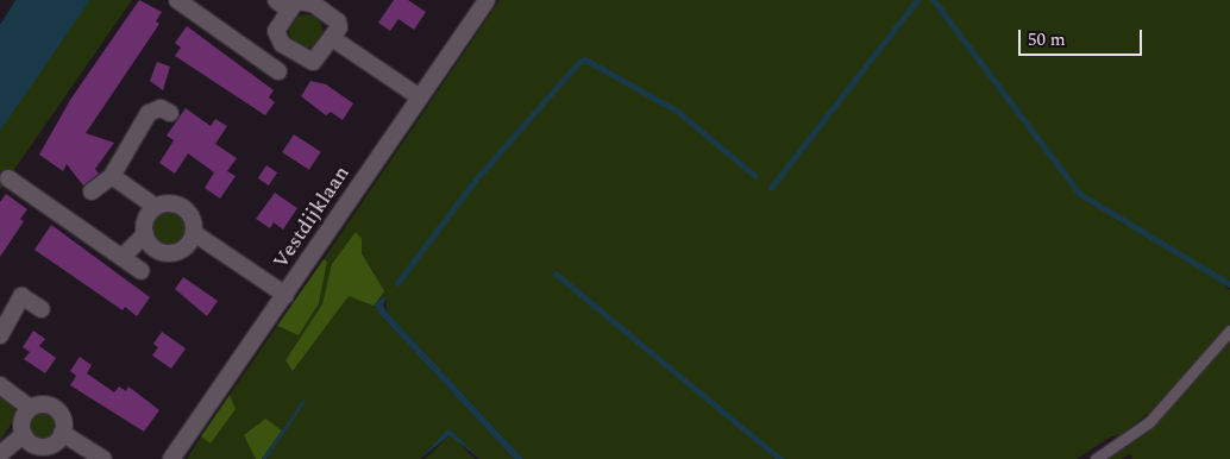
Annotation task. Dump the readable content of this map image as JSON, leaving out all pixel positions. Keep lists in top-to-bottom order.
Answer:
{
  "streets": {
    "street": ["Vestdijklaan"]
  },
  "scale_bar": "50 m"
}
